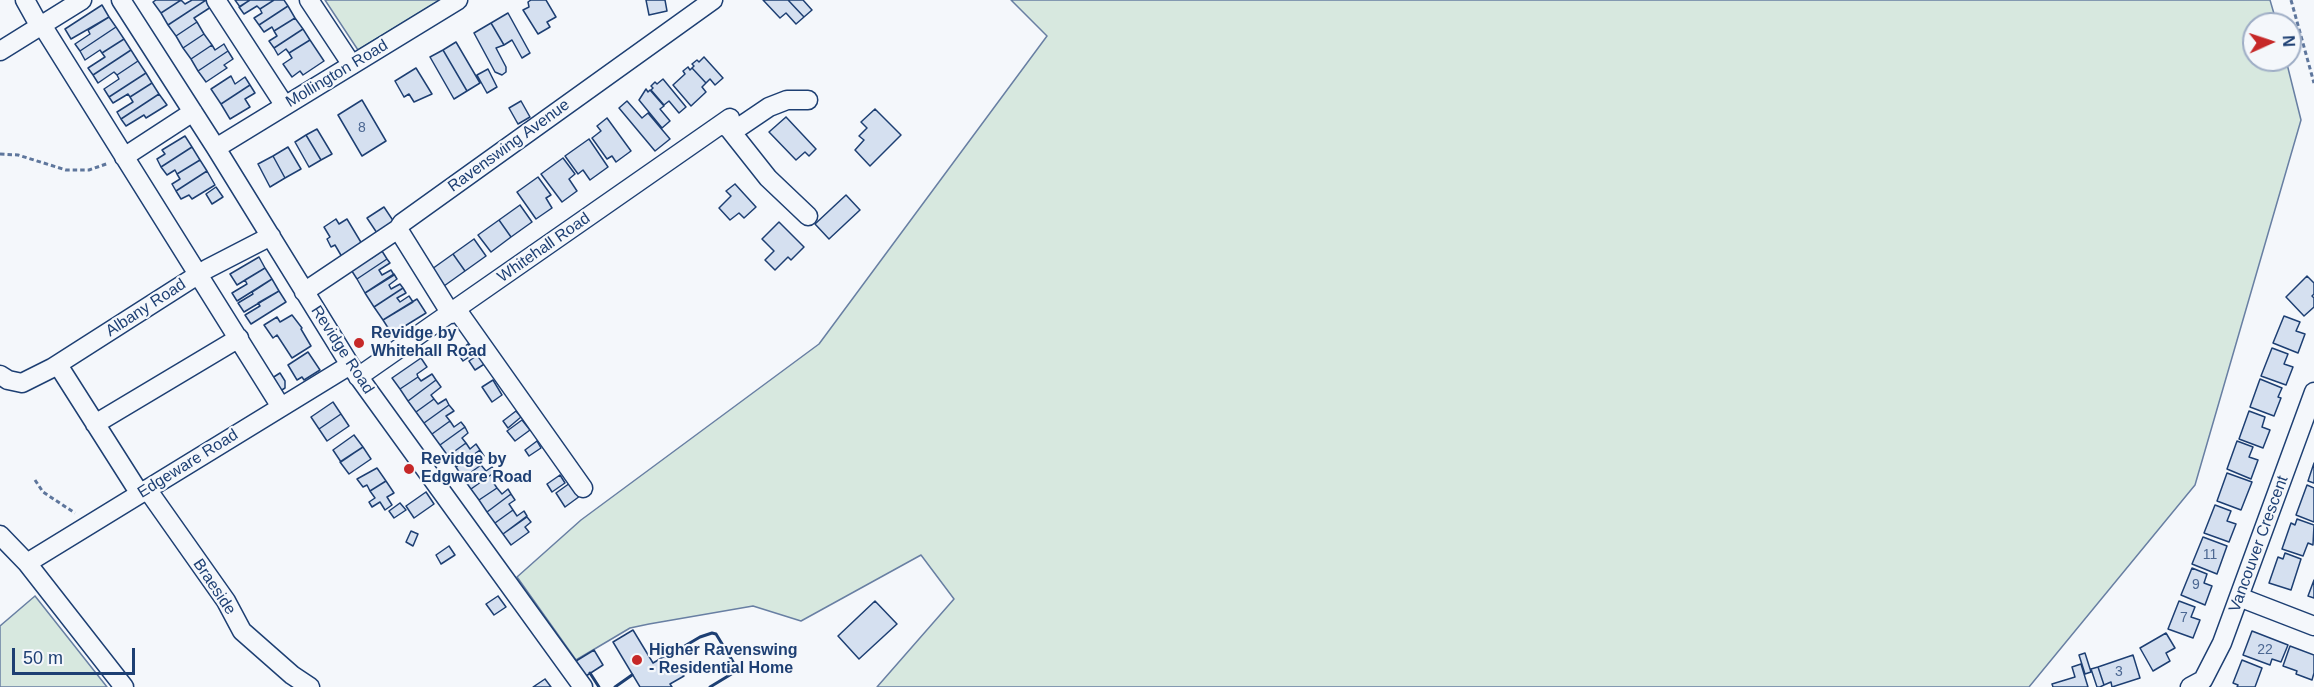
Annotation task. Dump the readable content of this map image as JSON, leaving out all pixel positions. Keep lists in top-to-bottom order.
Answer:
{
  "streets": {
    "street": [
      "Mollington Road",
      "Ravenswing Avenue",
      "Whitehall Road",
      "Albany Road",
      "Revidge Road",
      "Edgeware Road",
      "Vancouver Crescent",
      "Braeside"
    ]
  },
  "crossings": [
    ["Mollington Road", "Revidge Road"],
    ["Ravenswing Avenue", "Revidge Road"],
    ["Whitehall Road", "Revidge Road"],
    ["Whitehall Road", "Edgeware Road"],
    ["Albany Road", "Revidge Road"],
    ["Albany Road", "Braeside"],
    ["Revidge Road", "Edgeware Road"],
    ["Edgeware Road", "Braeside"]
  ],
  "places": ["Revidge by Whitehall Road", "Revidge by Edgware Road", "Higher Ravenswing - Residential Home"],
  "house_numbers": [
    "8",
    "11",
    "9",
    "7",
    "22",
    "3"
  ],
  "scale_bar": "50 m",
  "north": "right"
}
